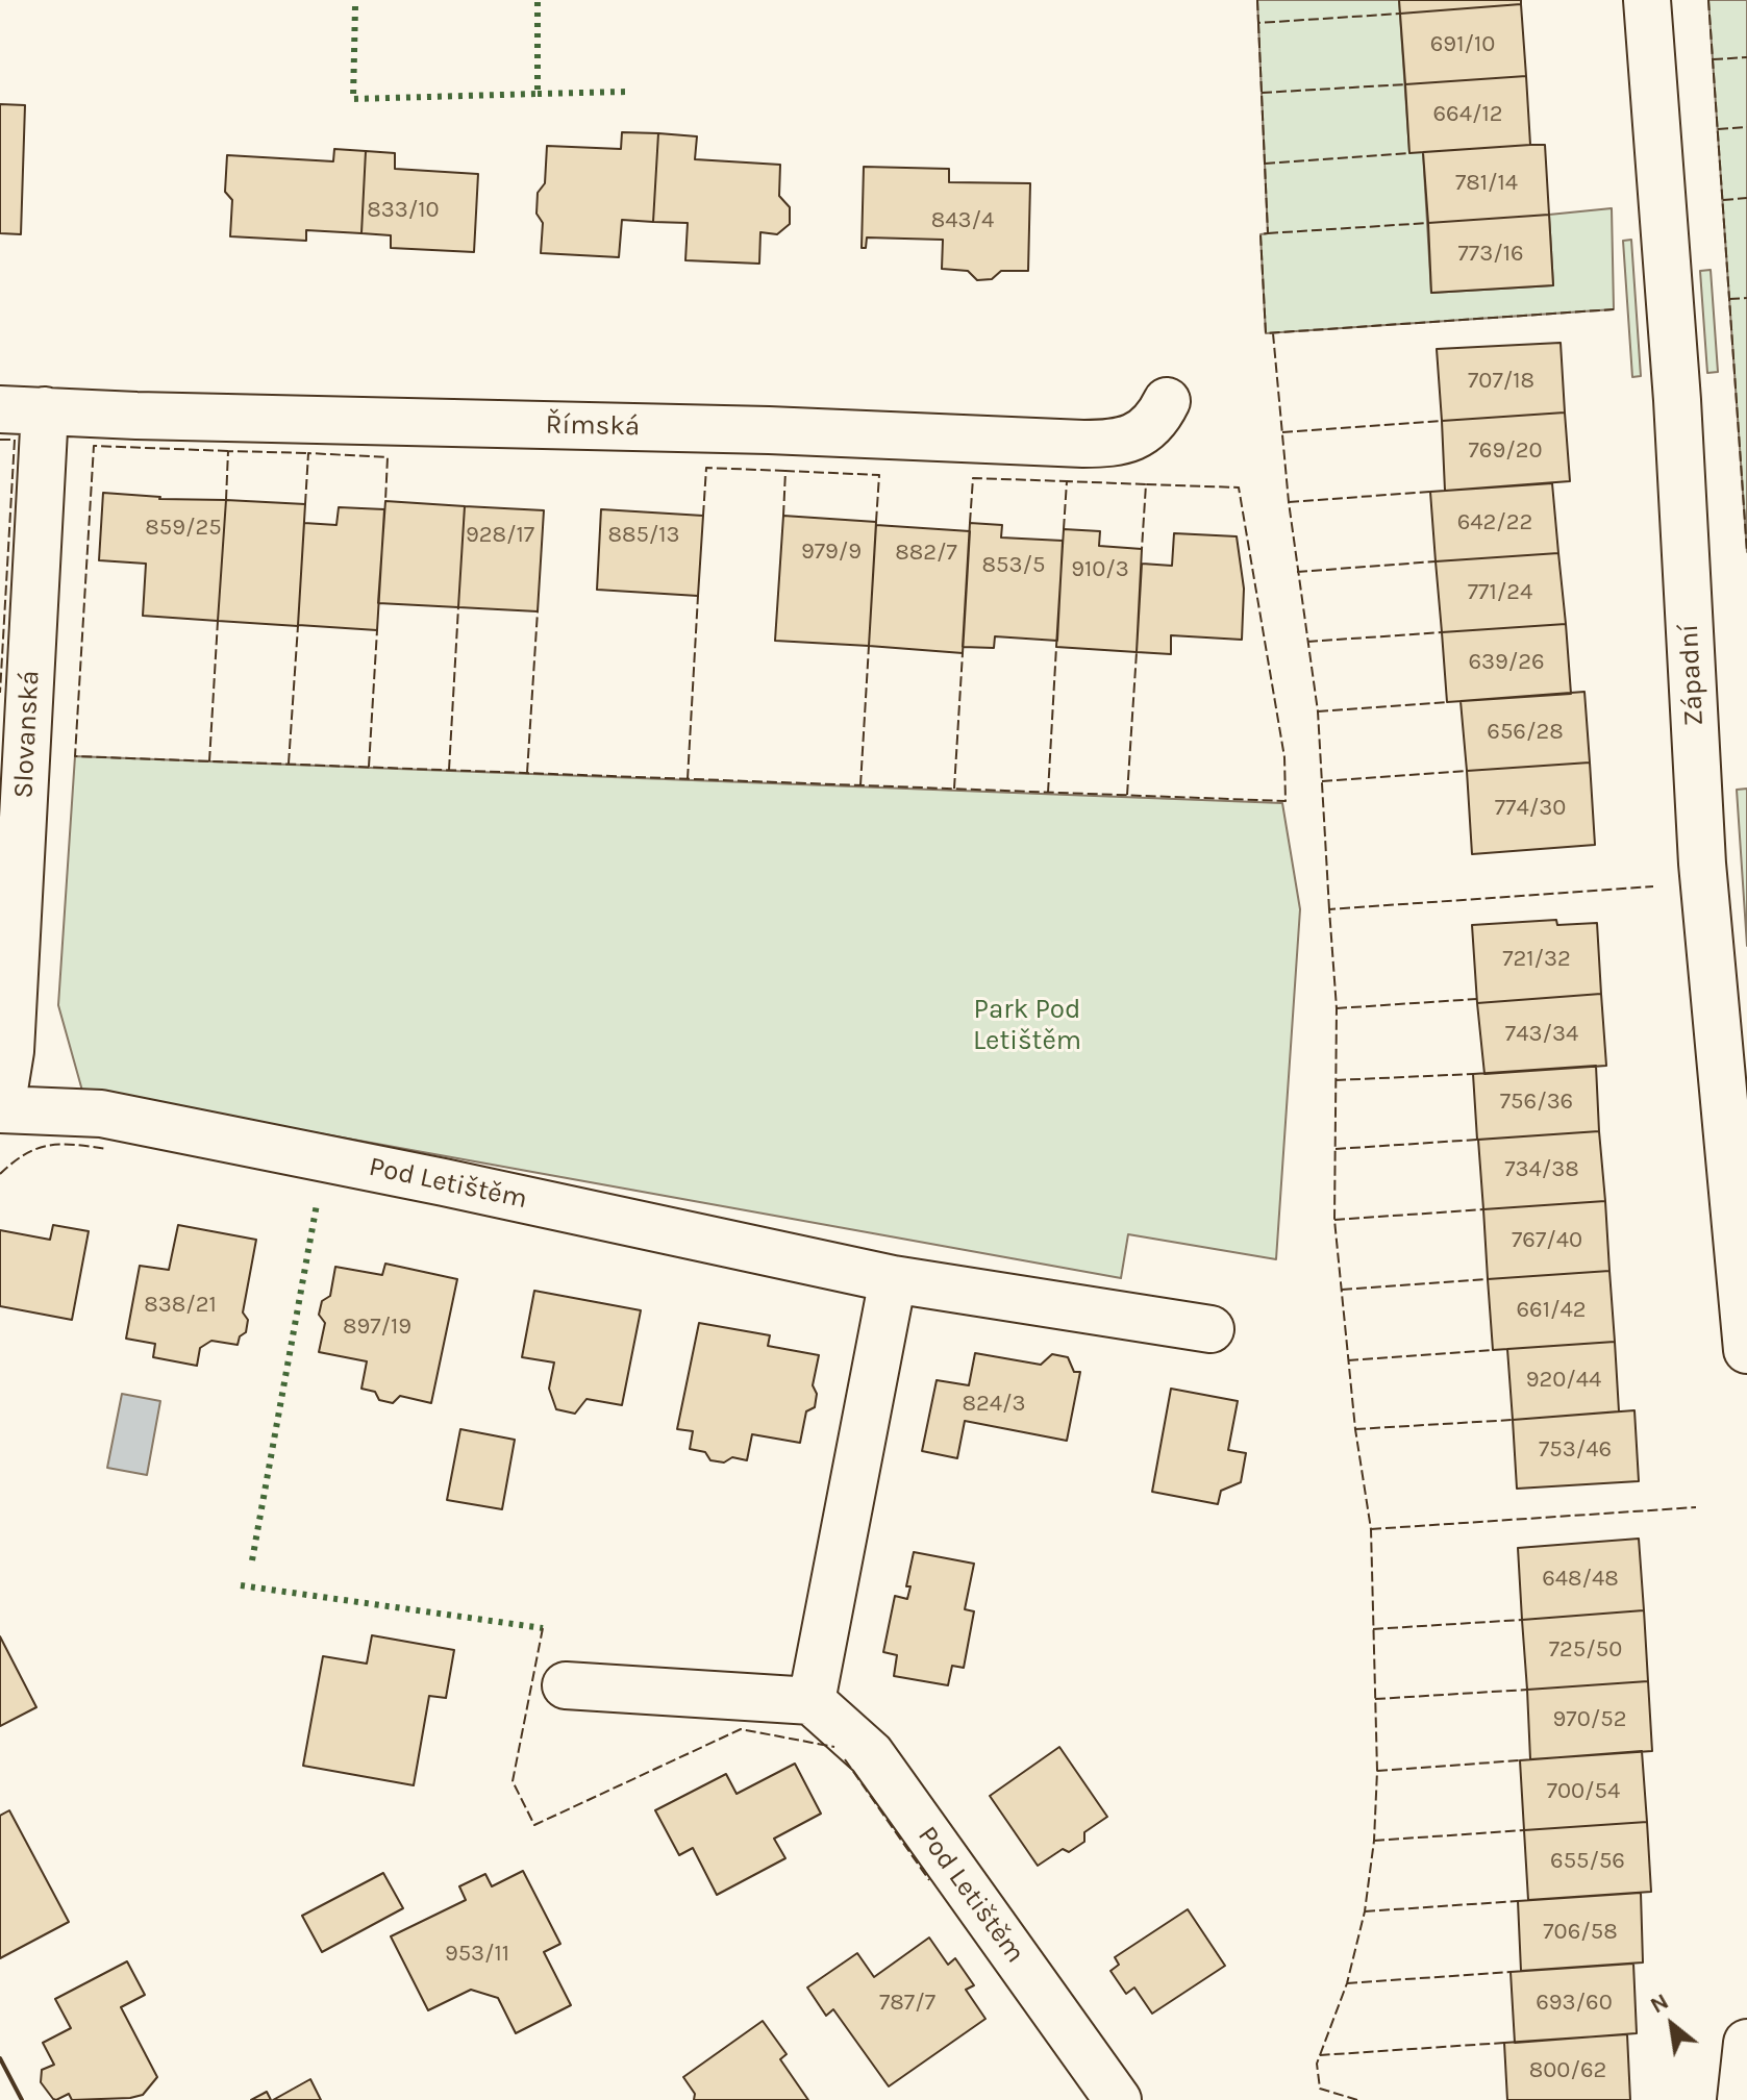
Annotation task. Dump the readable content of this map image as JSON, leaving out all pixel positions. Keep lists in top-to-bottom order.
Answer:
{
  "streets": {
    "street": [
      "Římská",
      "Západní",
      "Slovanská",
      "Pod Letištěm"
    ]
  },
  "crossings": [
    ["Římská", "Slovanská"],
    ["Slovanská", "Pod Letištěm"]
  ],
  "parks": ["Park Pod Letištěm"],
  "house_numbers": [
    "691/10",
    "664/12",
    "781/14",
    "833/10",
    "843/4",
    "773/16",
    "707/18",
    "769/20",
    "642/22",
    "859/25",
    "928/17",
    "885/13",
    "979/9",
    "882/7",
    "853/5",
    "910/3",
    "771/24",
    "639/26",
    "656/28",
    "774/30",
    "721/32",
    "743/34",
    "756/36",
    "734/38",
    "767/40",
    "838/21",
    "661/42",
    "897/19",
    "920/44",
    "824/3",
    "753/46",
    "648/48",
    "725/50",
    "970/52",
    "700/54",
    "655/56",
    "706/58",
    "953/11",
    "787/7",
    "693/60",
    "800/62"
  ],
  "north": "top left"
}
